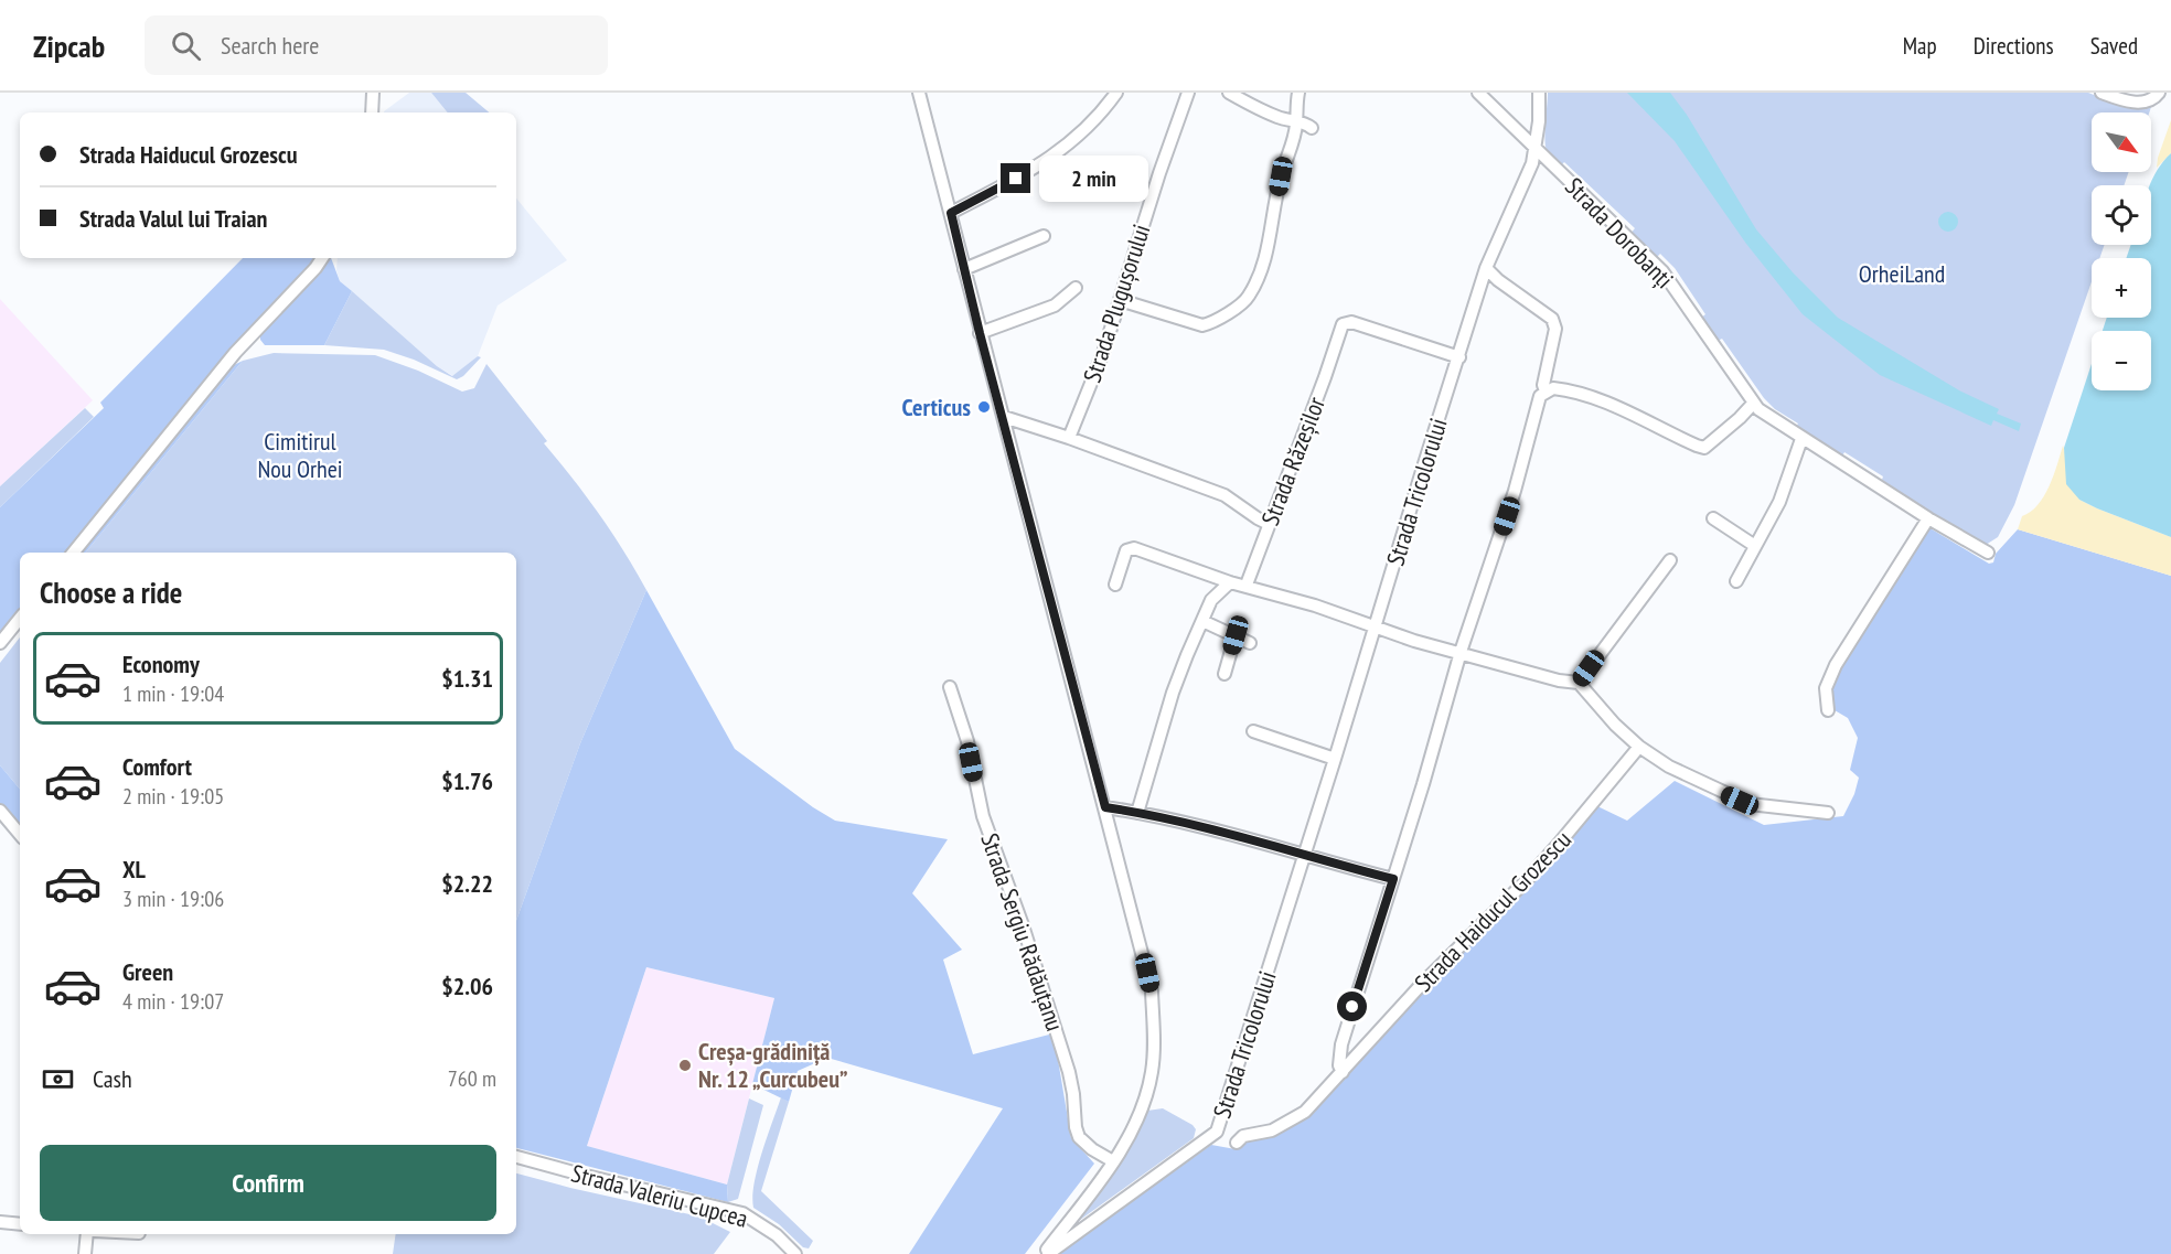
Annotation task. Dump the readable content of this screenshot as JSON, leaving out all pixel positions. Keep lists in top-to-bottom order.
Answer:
{
  "streets": {
    "street": [
      "Strada Dorobanți",
      "Strada Plugușorului",
      "Strada Răzeșilor",
      "Strada Tricolorului",
      "Strada Haiducul Grozescu",
      "Strada Sergiu Rădăuțanu",
      "Strada Valeriu Cupcea"
    ]
  },
  "crossings": [
    ["Strada Dorobanți", "Strada Tricolorului"],
    ["Strada Răzeșilor", "Strada Tricolorului"]
  ],
  "parks": ["OrheiLand", "Cimitirul Nou Orhei"],
  "places": ["Certicus", "Creșa-grădiniță Nr. 12 „Curcubeu”"],
  "north": "bottom right",
  "page": {
    "header": "Zipcab",
    "search": "Search here",
    "nav": ["Map", "Directions", "Saved"],
    "map_buttons": ["+", "−"],
    "banner": ["Strada Haiducul Grozescu", "Strada Valul lui Traian"],
    "bubble": "2 min",
    "heading": "Choose a ride",
    "list": [
      {
        "name": "Economy",
        "note": "1 min · 19:04",
        "value": "$1.31"
      },
      {
        "name": "Comfort",
        "note": "2 min · 19:05",
        "value": "$1.76"
      },
      {
        "name": "XL",
        "note": "3 min · 19:06",
        "value": "$2.22"
      },
      {
        "name": "Green",
        "note": "4 min · 19:07",
        "value": "$2.06"
      }
    ],
    "pay": ["Cash", "760 m"],
    "buttons": "Confirm"
  }
}
